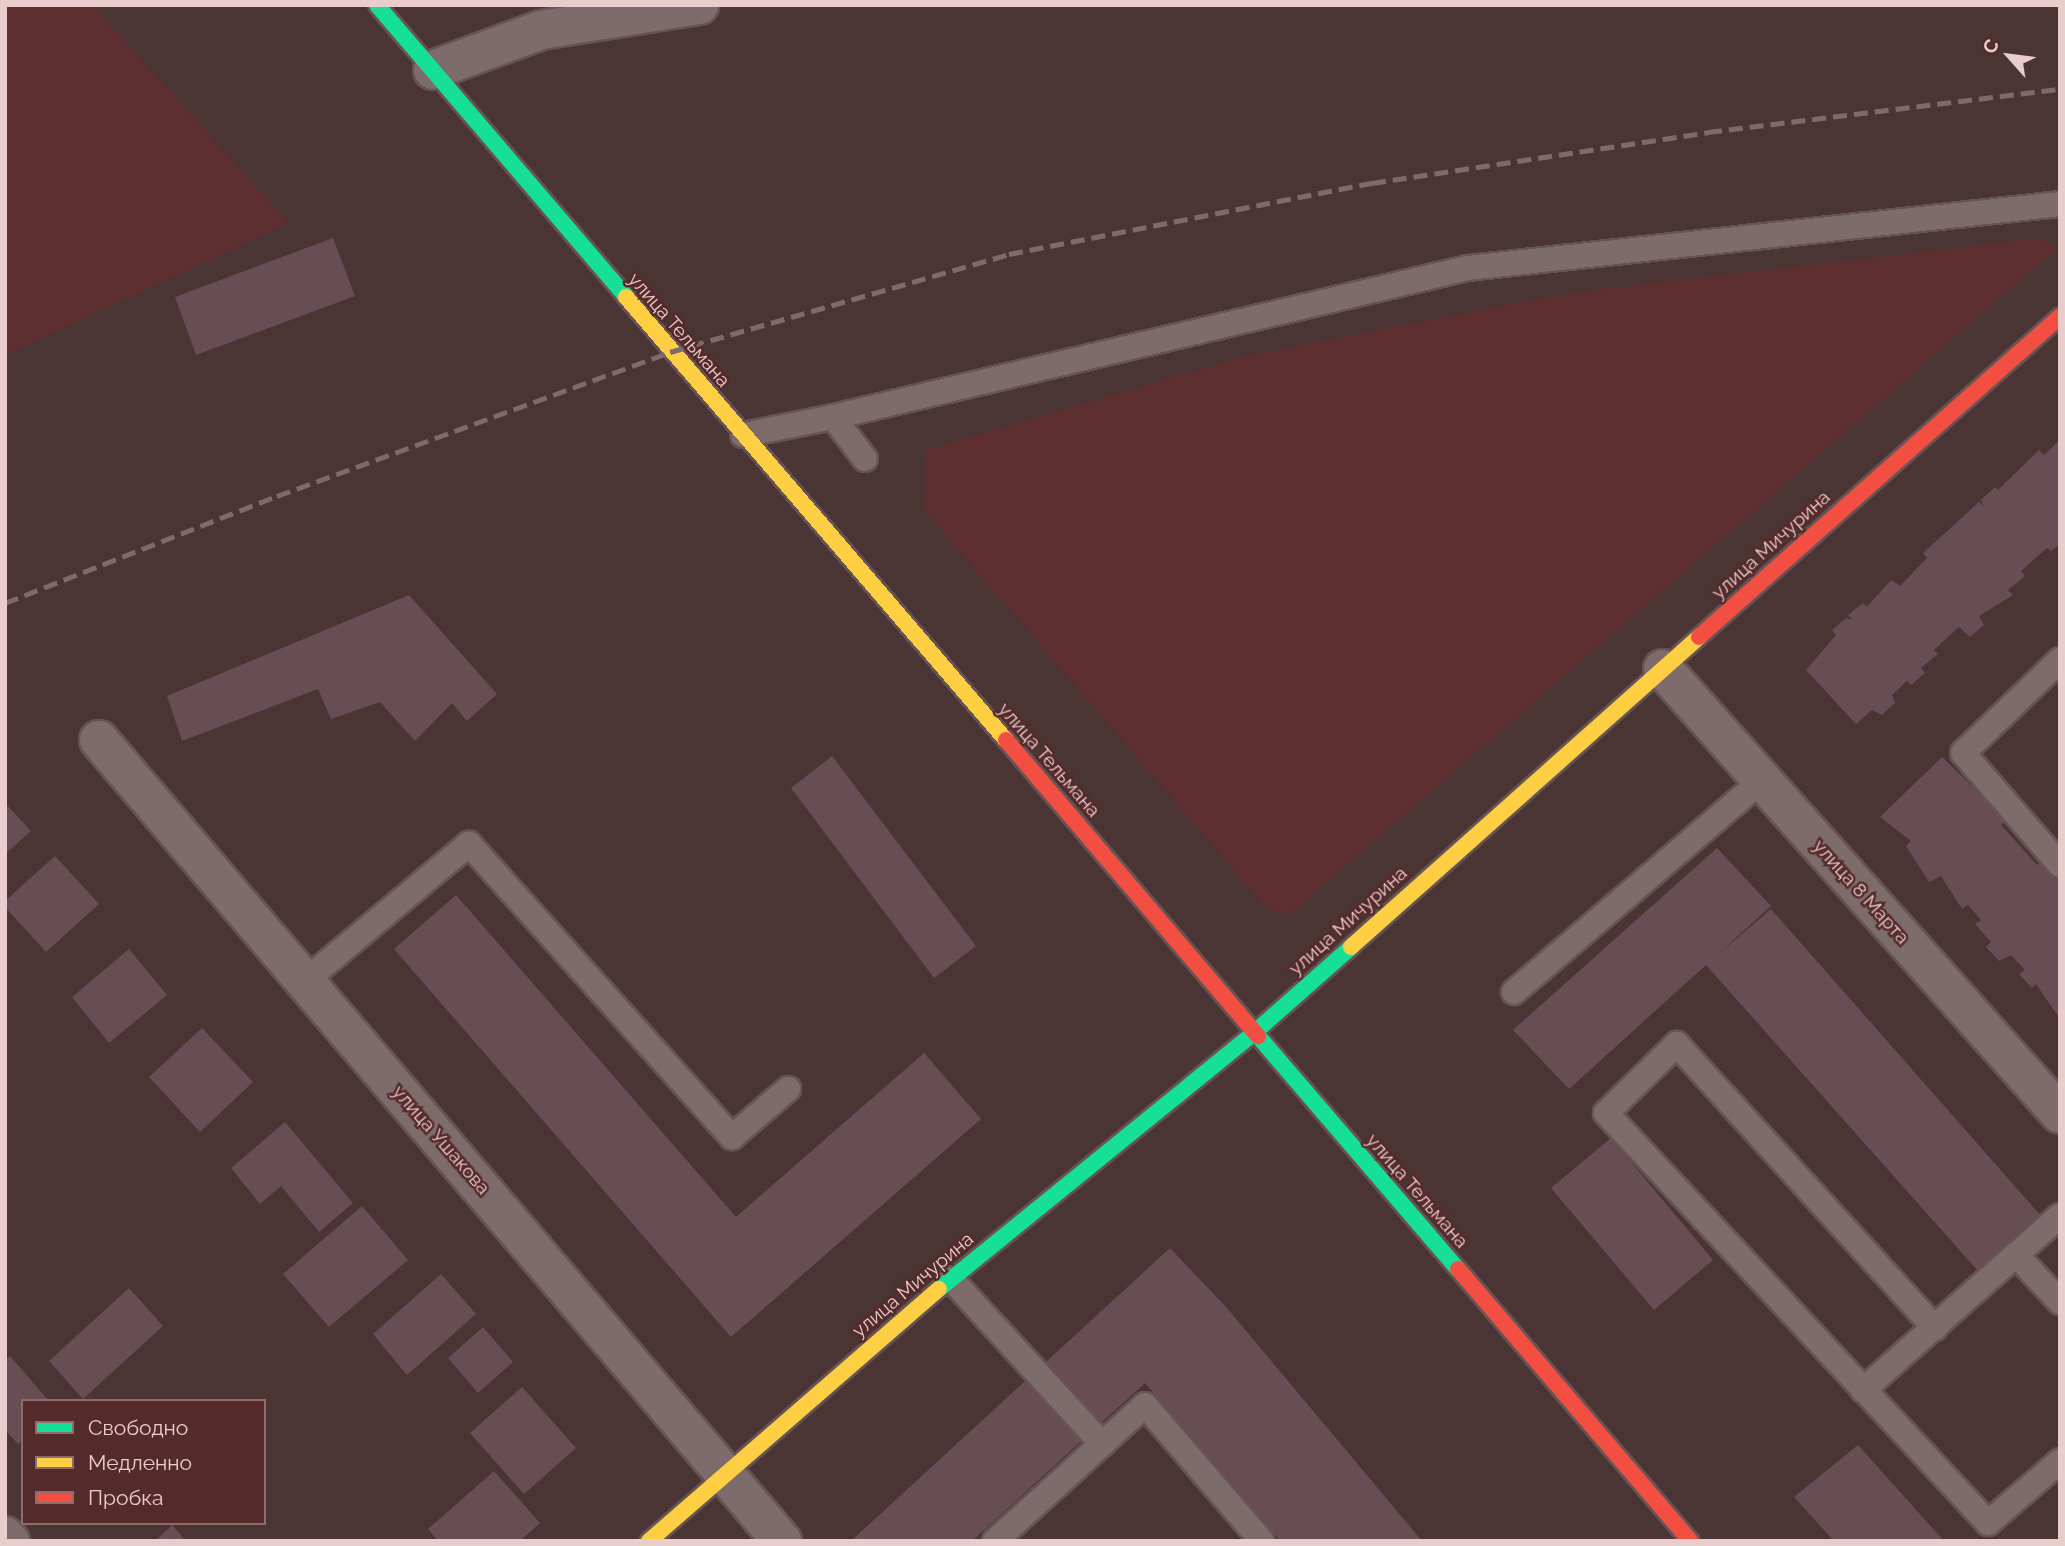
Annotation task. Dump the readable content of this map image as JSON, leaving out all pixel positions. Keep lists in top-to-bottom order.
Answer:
{
  "streets": {
    "street": [
      "улица Тельмана",
      "улица Мичурина",
      "улица 8 Марта",
      "улица Ушакова"
    ]
  },
  "crossings": [
    ["улица Тельмана", "улица Мичурина"],
    ["улица Мичурина", "улица 8 Марта"],
    ["улица Мичурина", "улица Ушакова"]
  ],
  "legend": ["Свободно", "Медленно", "Пробка"],
  "north": "top left"
}
